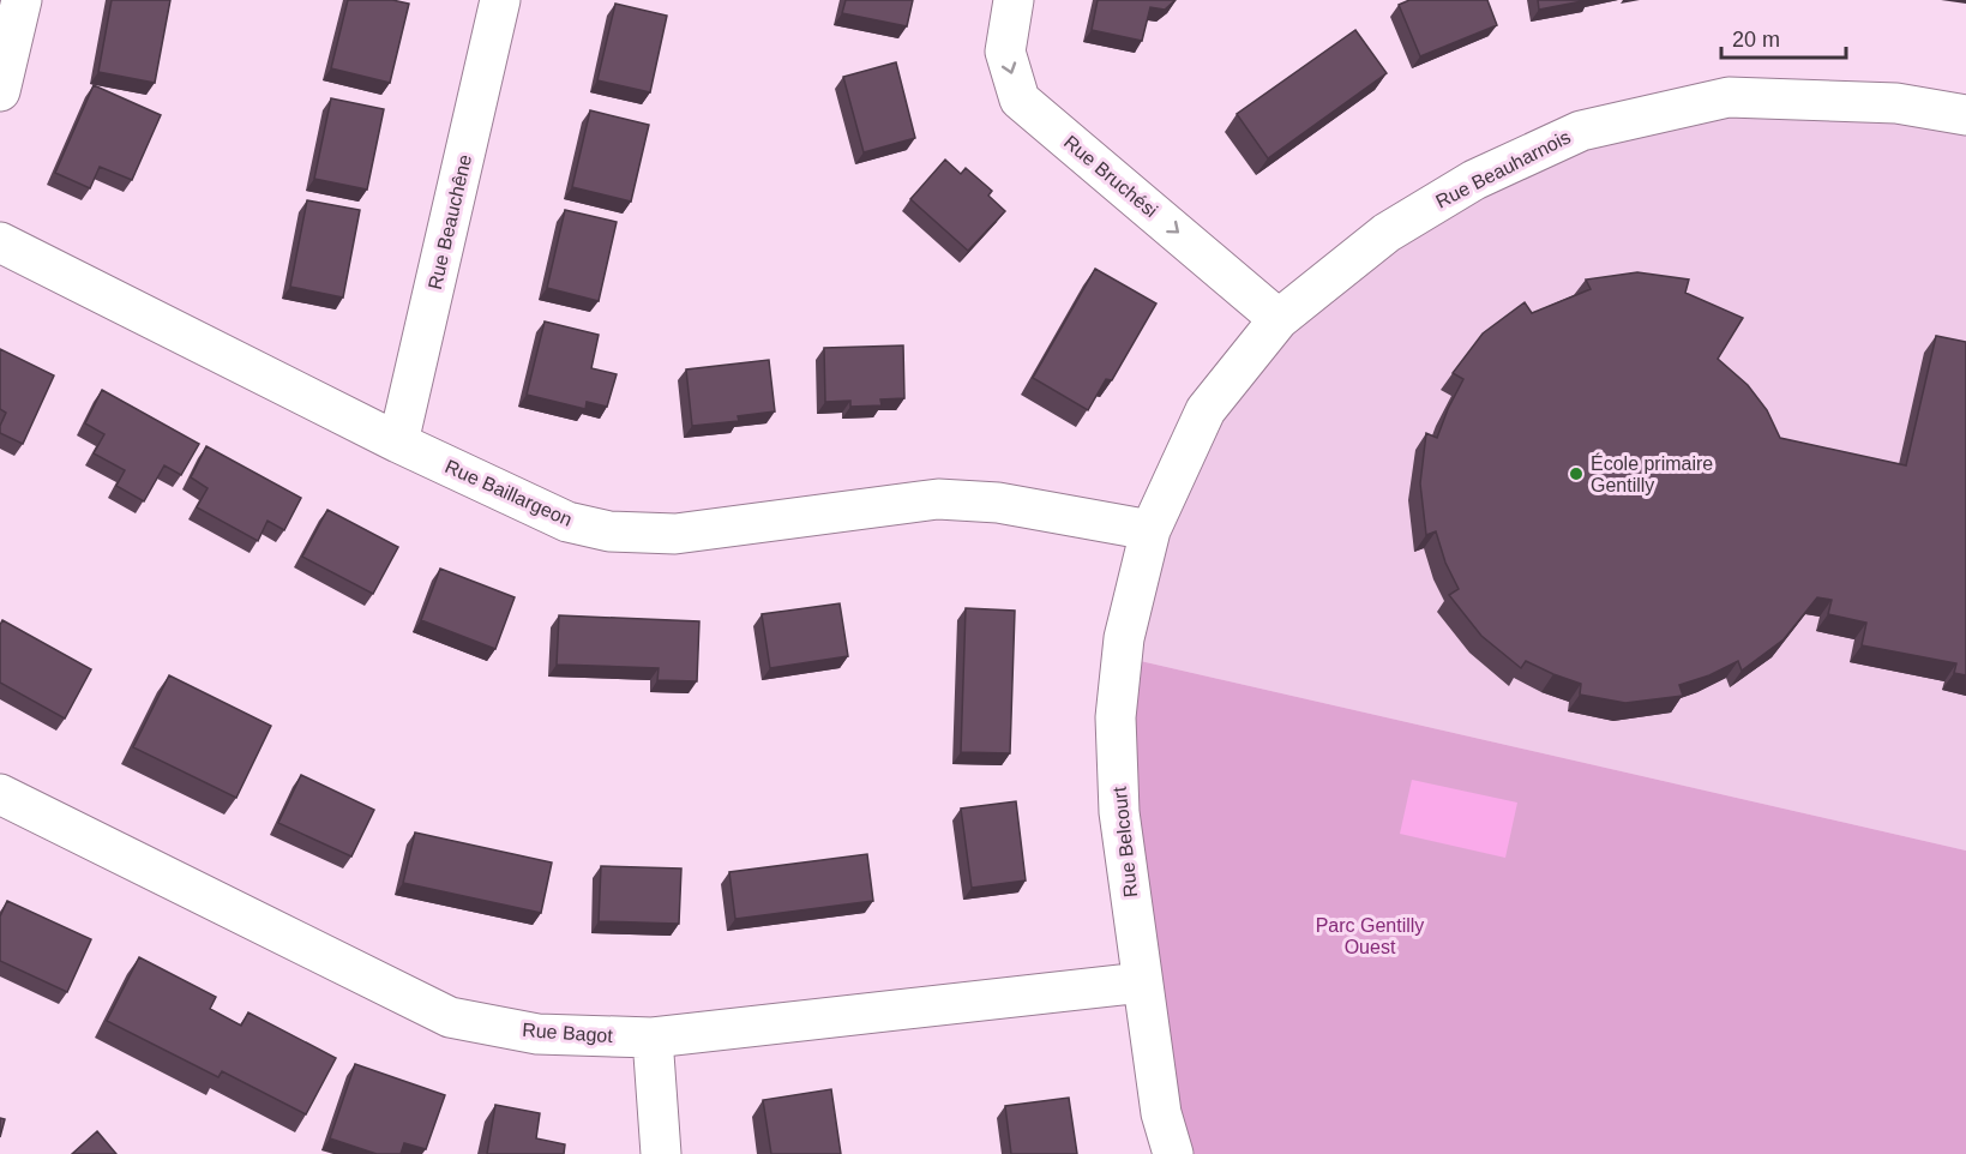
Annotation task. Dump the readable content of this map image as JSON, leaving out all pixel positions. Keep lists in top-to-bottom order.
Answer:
{
  "streets": {
    "street": [
      "Rue Beauharnois",
      "Rue Bruchési",
      "Rue Beauchêne",
      "Rue Baillargeon",
      "Rue Belcourt",
      "Rue Bagot"
    ]
  },
  "crossings": [
    ["Rue Beauharnois", "Rue Bruchési"],
    ["Rue Beauharnois", "Rue Baillargeon"],
    ["Rue Beauharnois", "Rue Belcourt"],
    ["Rue Beauchêne", "Rue Baillargeon"],
    ["Rue Baillargeon", "Rue Belcourt"],
    ["Rue Belcourt", "Rue Bagot"]
  ],
  "one_way": ["Rue Bruchési"],
  "parks": ["Parc Gentilly Ouest"],
  "places": ["École primaire Gentilly"],
  "scale_bar": "20 m"
}
